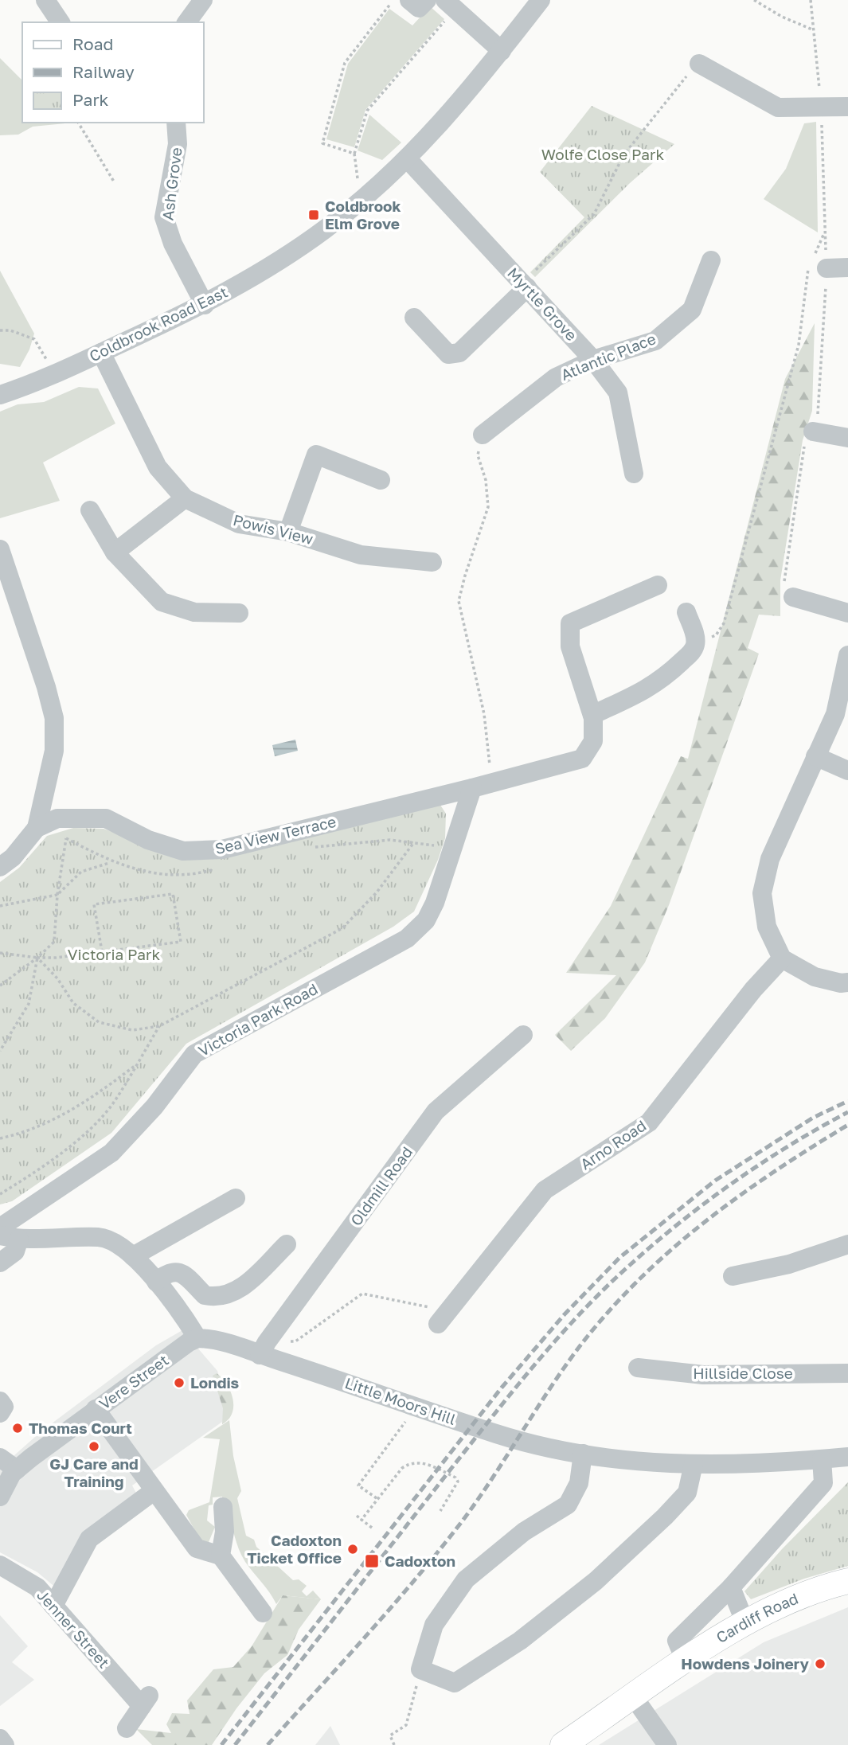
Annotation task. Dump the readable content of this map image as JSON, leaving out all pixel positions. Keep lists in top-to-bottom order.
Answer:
{
  "streets": {
    "main road": ["Cardiff Road"],
    "street": [
      "Ash Grove",
      "Myrtle Grove",
      "Coldbrook Road East",
      "Atlantic Place",
      "Powis View",
      "Sea View Terrace",
      "Victoria Park Road",
      "Arno Road",
      "Oldmill Road",
      "Hillside Close",
      "Vere Street",
      "Little Moors Hill",
      "Jenner Street"
    ]
  },
  "crossings": [
    ["Ash Grove", "Coldbrook Road East"],
    ["Myrtle Grove", "Coldbrook Road East"],
    ["Myrtle Grove", "Atlantic Place"],
    ["Coldbrook Road East", "Powis View"],
    ["Sea View Terrace", "Victoria Park Road"],
    ["Oldmill Road", "Little Moors Hill"],
    ["Vere Street", "Little Moors Hill"]
  ],
  "parks": ["Wolfe Close Park", "Victoria Park"],
  "places": {
    "transit": ["Coldbrook Elm Grove", "Cadoxton"],
    "other": [
      "Londis",
      "Thomas Court",
      "GJ Care and Training",
      "Cadoxton Ticket Office",
      "Howdens Joinery"
    ]
  },
  "legend": ["Road", "Railway", "Park"]
}
